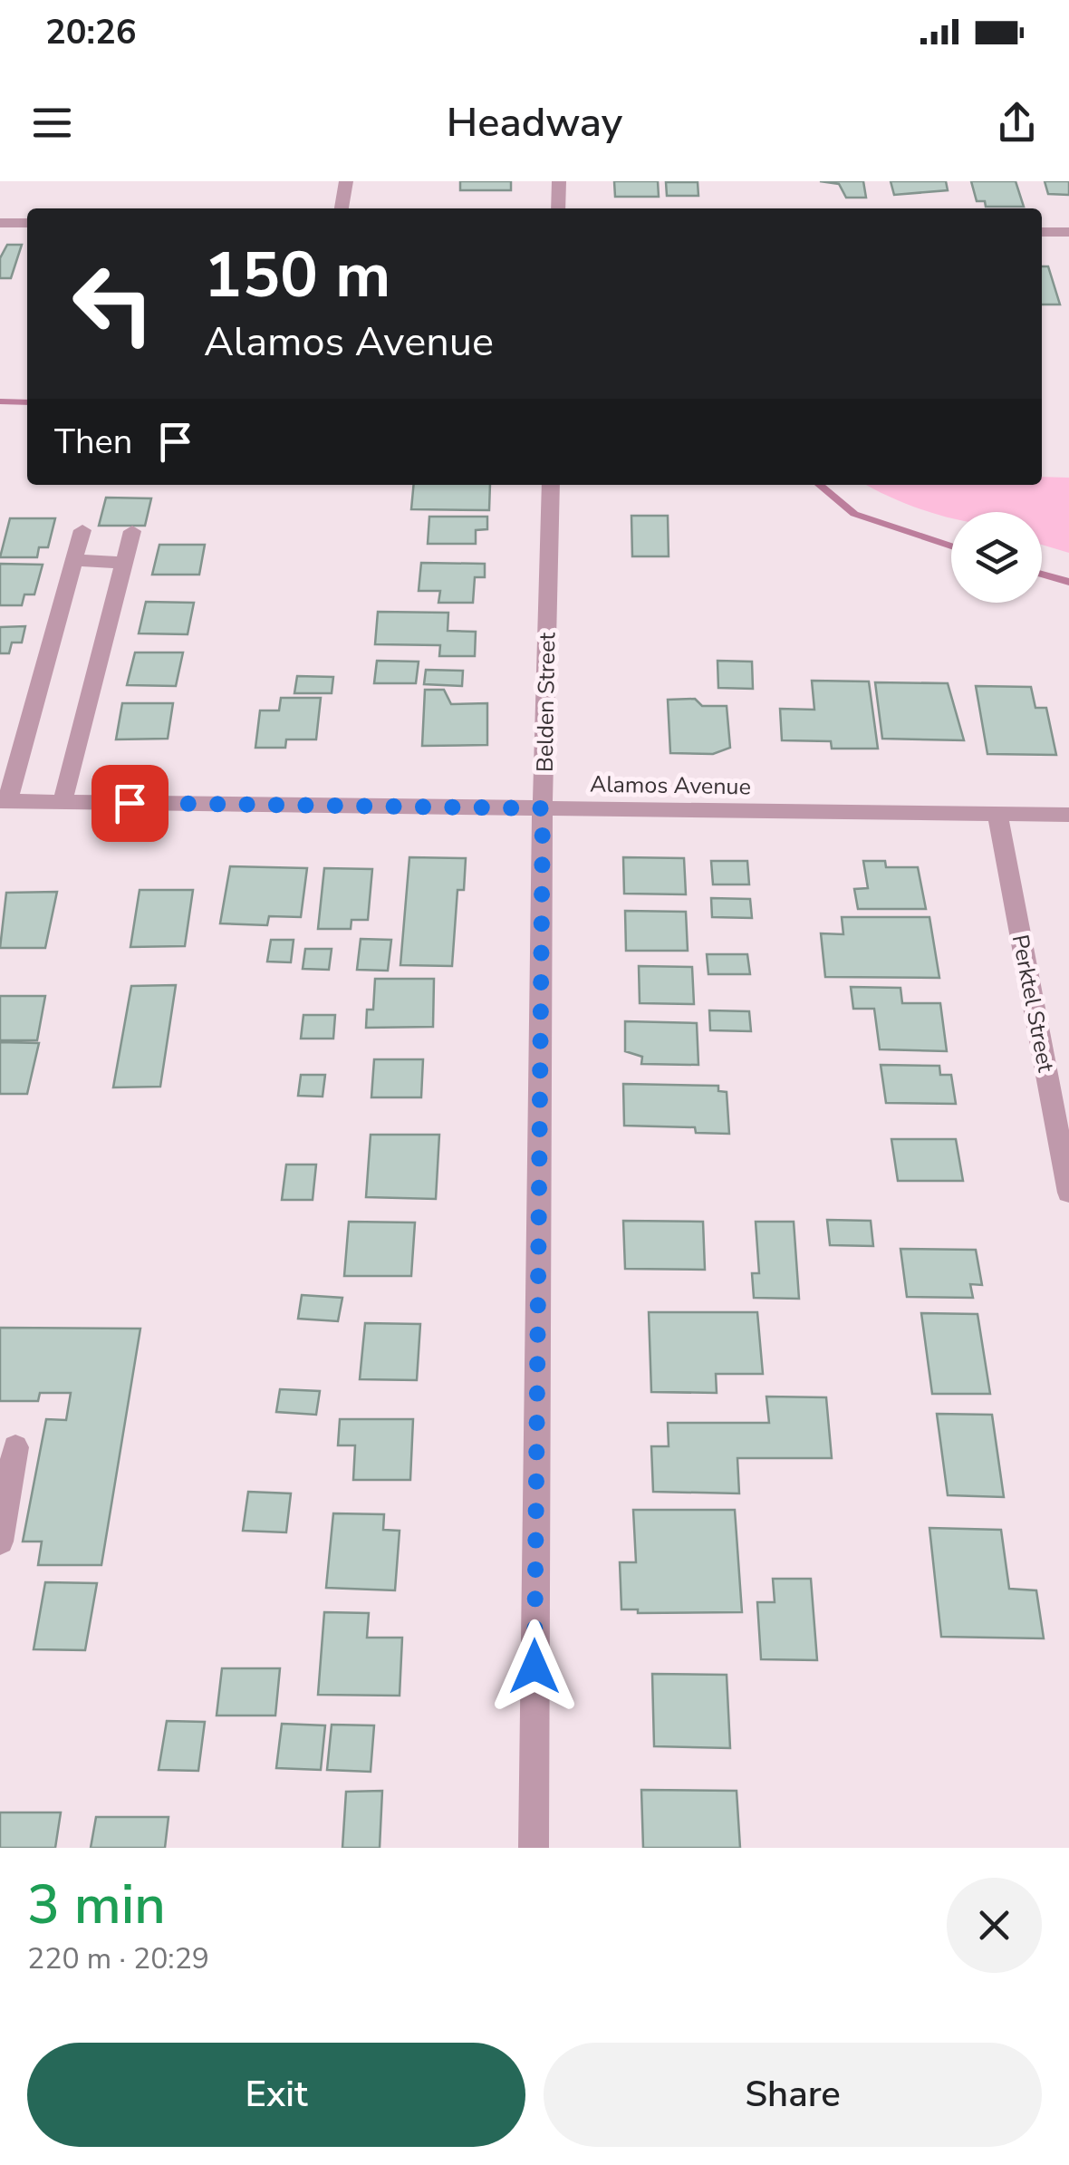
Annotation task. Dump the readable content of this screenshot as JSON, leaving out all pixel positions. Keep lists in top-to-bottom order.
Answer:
{
  "streets": {
    "street": ["Belden Street", "Alamos Avenue", "Perktel Street"]
  },
  "crossings": [
    ["Belden Street", "Alamos Avenue"],
    ["Alamos Avenue", "Perktel Street"]
  ],
  "page": {
    "status": "20:26",
    "header": "Headway",
    "turn": ["150 m", "Alamos Avenue"],
    "then": "Then",
    "heading": ["3 min", "220 m · 20:29"],
    "buttons": ["Exit", "Share"]
  }
}
